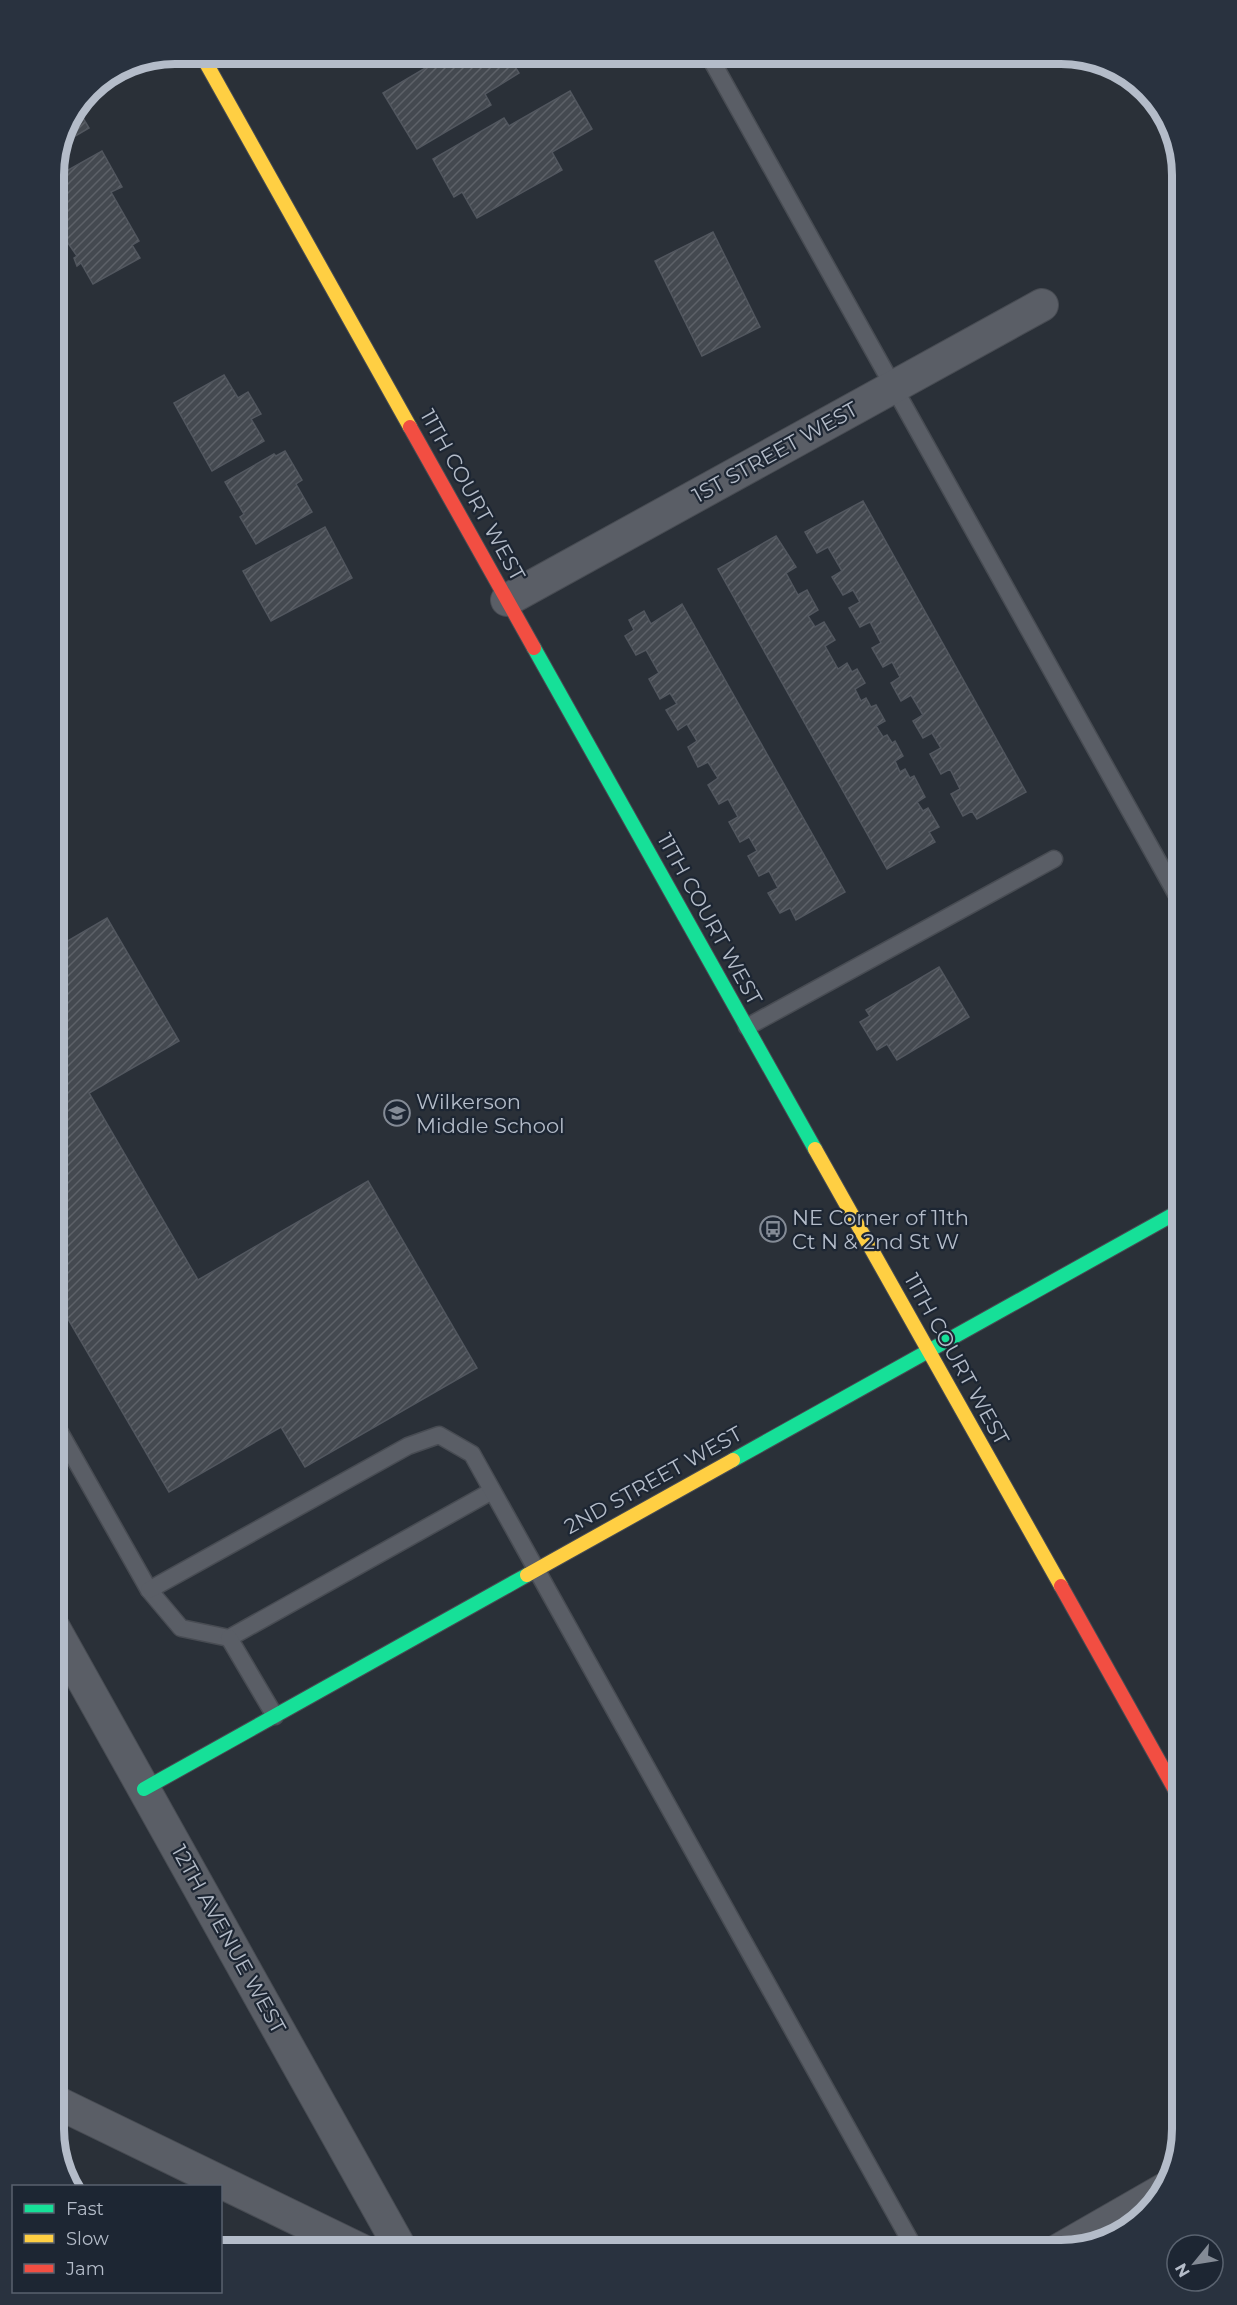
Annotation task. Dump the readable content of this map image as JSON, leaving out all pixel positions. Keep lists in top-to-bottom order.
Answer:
{
  "streets": {
    "street": [
      "1ST STREET WEST",
      "11TH COURT WEST",
      "2ND STREET WEST",
      "12TH AVENUE WEST"
    ]
  },
  "crossings": [
    ["1ST STREET WEST", "11TH COURT WEST"],
    ["11TH COURT WEST", "2ND STREET WEST"],
    ["2ND STREET WEST", "12TH AVENUE WEST"]
  ],
  "places": {
    "school or university": ["Wilkerson Middle School"],
    "bus stop": ["NE Corner of 11th Ct N & 2nd St W"]
  },
  "legend": ["Fast", "Slow", "Jam"],
  "north": "bottom left"
}
